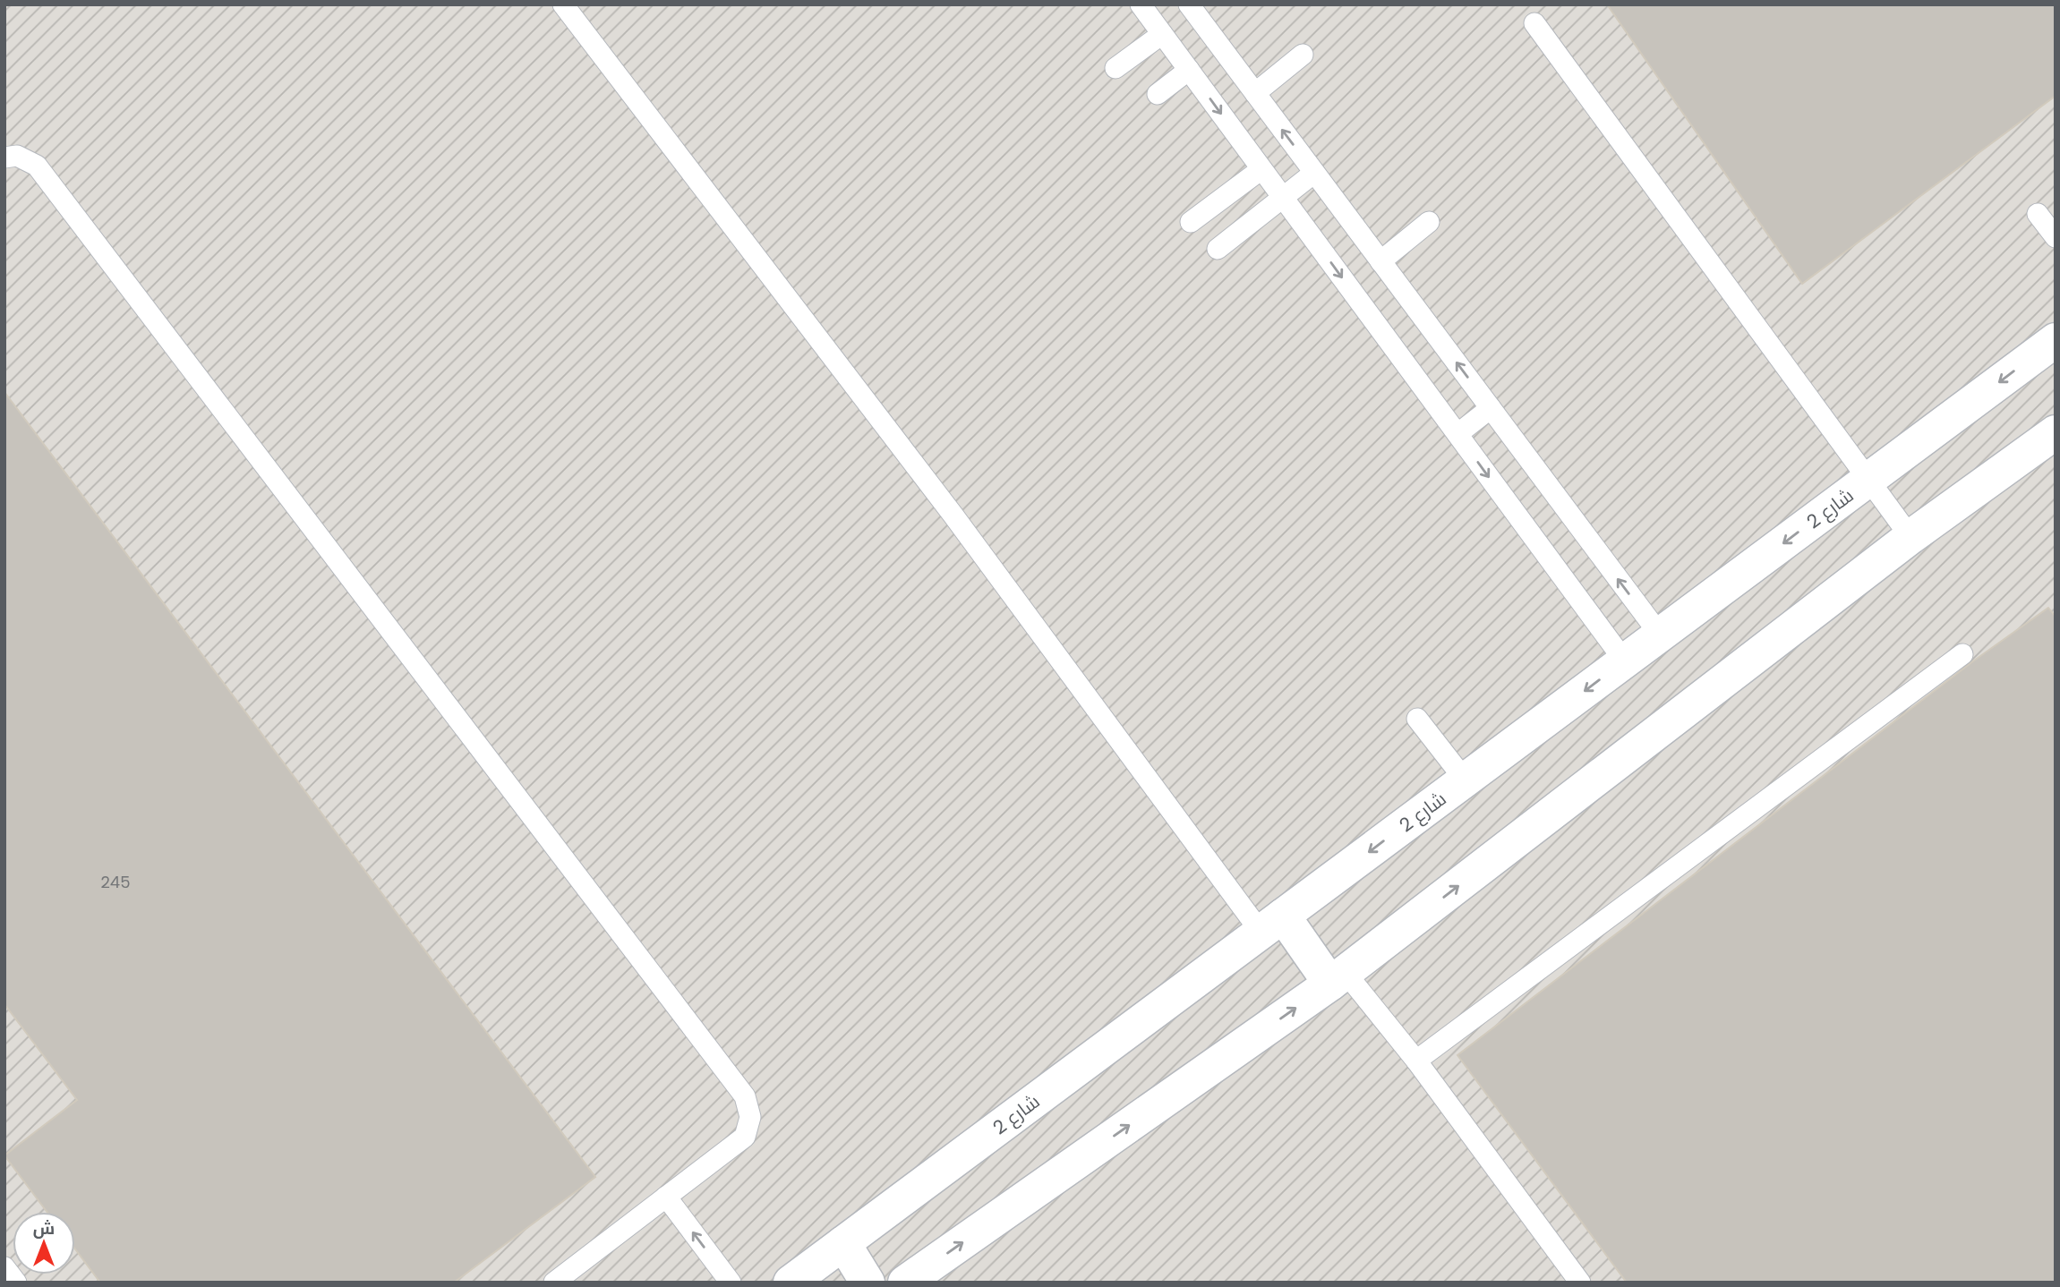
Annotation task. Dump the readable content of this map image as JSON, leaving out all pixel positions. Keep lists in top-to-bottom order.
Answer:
{
  "streets": {
    "street": ["شارع 2"]
  },
  "house_numbers": ["245"],
  "north": "top"
}
